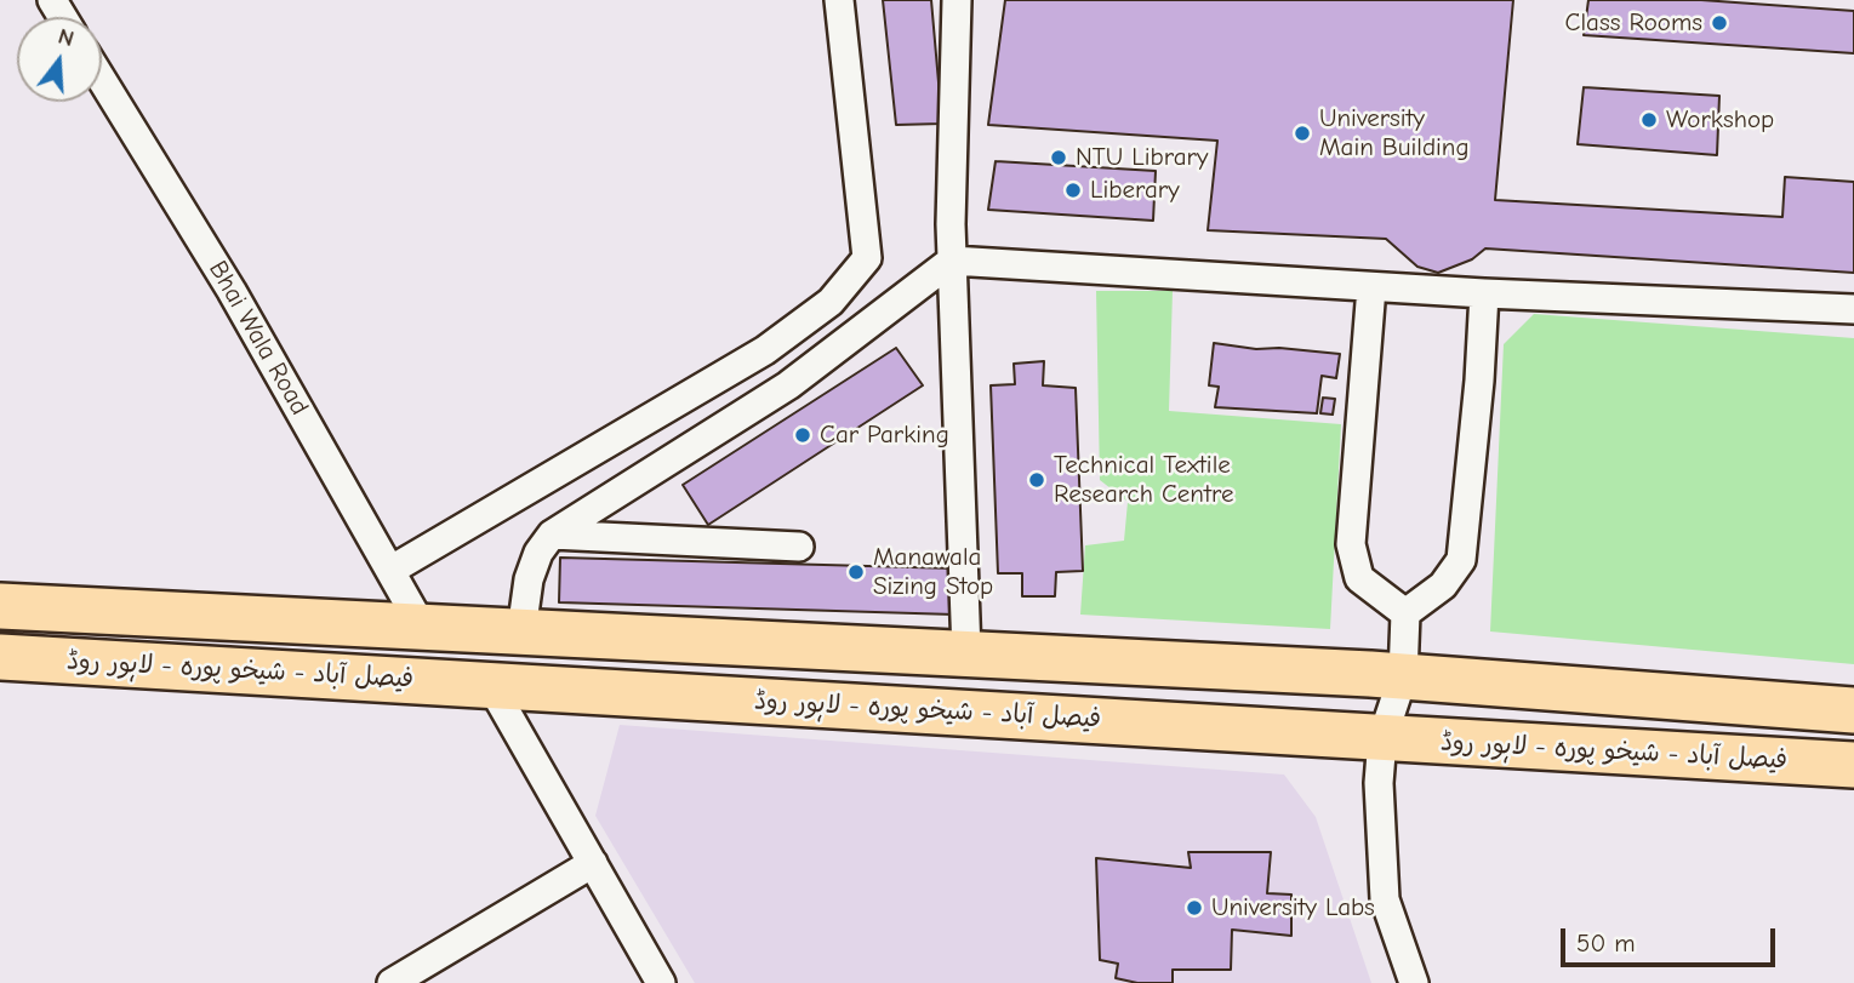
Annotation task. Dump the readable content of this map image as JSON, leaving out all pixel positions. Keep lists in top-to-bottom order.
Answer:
{
  "streets": {
    "highway": ["فیصل آباد - شیخو پورہ - لاہور روڈ"],
    "street": ["Bhai Wala Road"]
  },
  "crossings": [
    ["Bhai Wala Road", "فیصل آباد - شیخو پورہ - لاہور روڈ"]
  ],
  "places": [
    "Class Rooms",
    "Workshop",
    "University Main Building",
    "NTU Library",
    "Liberary",
    "Car Parking",
    "Technical Textile Research Centre",
    "Manawala Sizing Stop",
    "University Labs"
  ],
  "scale_bar": "50 m",
  "north": "top"
}
